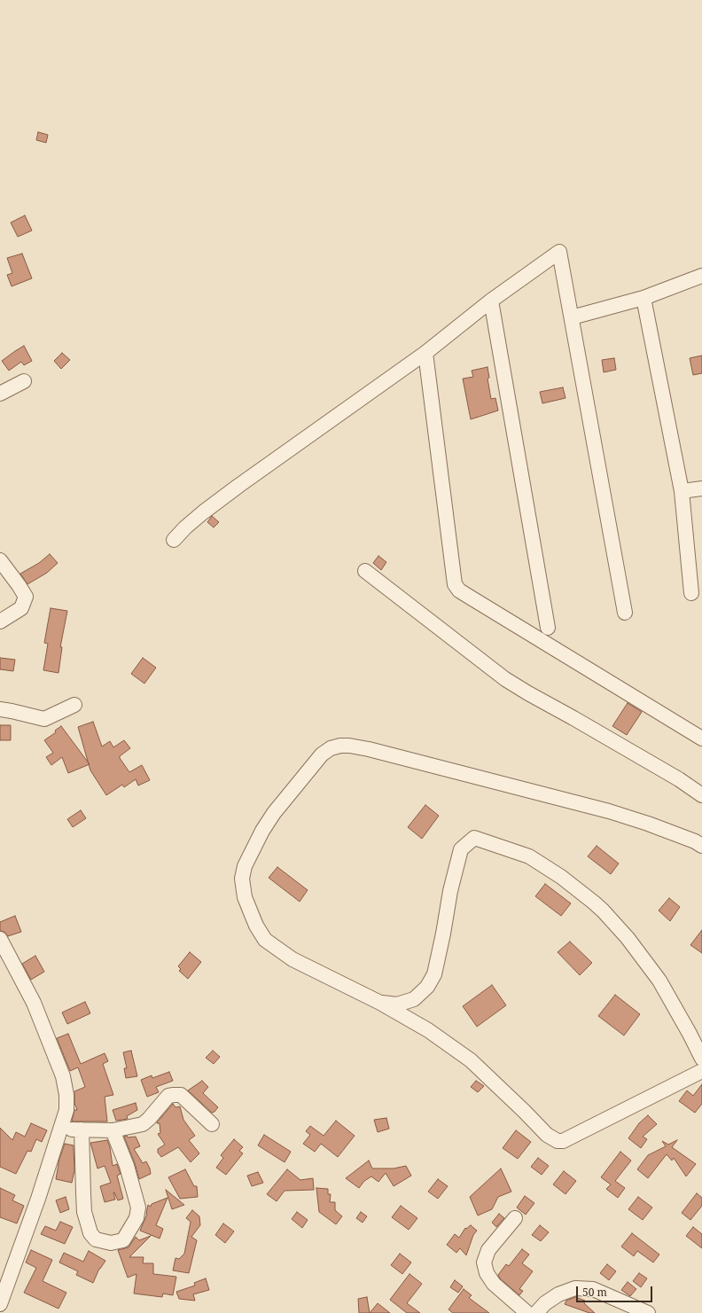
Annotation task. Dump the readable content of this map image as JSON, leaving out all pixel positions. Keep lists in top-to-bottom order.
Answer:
{
  "scale_bar": "50 m"
}
